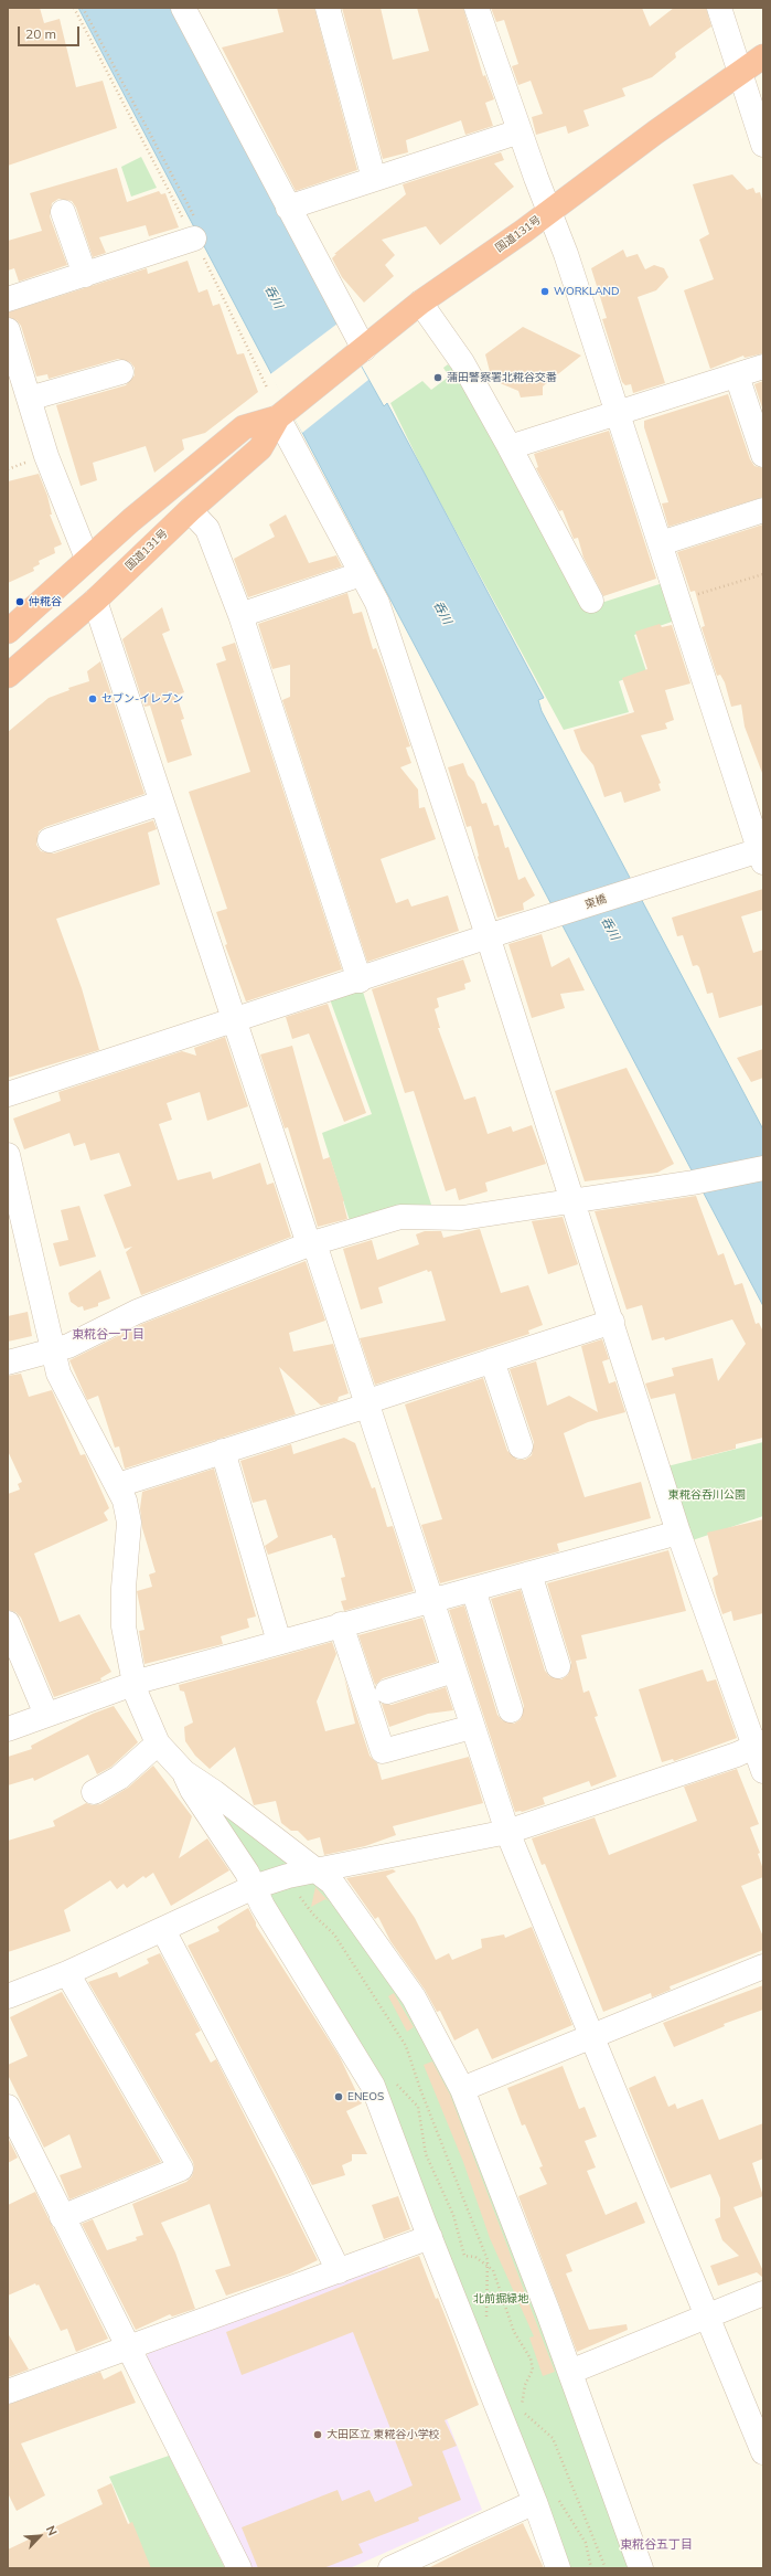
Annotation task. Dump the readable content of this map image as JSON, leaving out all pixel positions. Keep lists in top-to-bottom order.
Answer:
{
  "streets": {
    "highway": ["国道131号"],
    "street": ["東橋"]
  },
  "districts": ["東糀谷一丁目", "東糀谷五丁目"],
  "water": ["呑川"],
  "parks": ["東糀谷呑川公園", "北前掘緑地"],
  "places": [
    "WORKLAND",
    "蒲田警察署北糀谷交番",
    "仲糀谷",
    "セブン-イレブン",
    "ENEOS",
    "大田区立 東糀谷小学校"
  ],
  "scale_bar": "20 m",
  "north": "top right"
}
